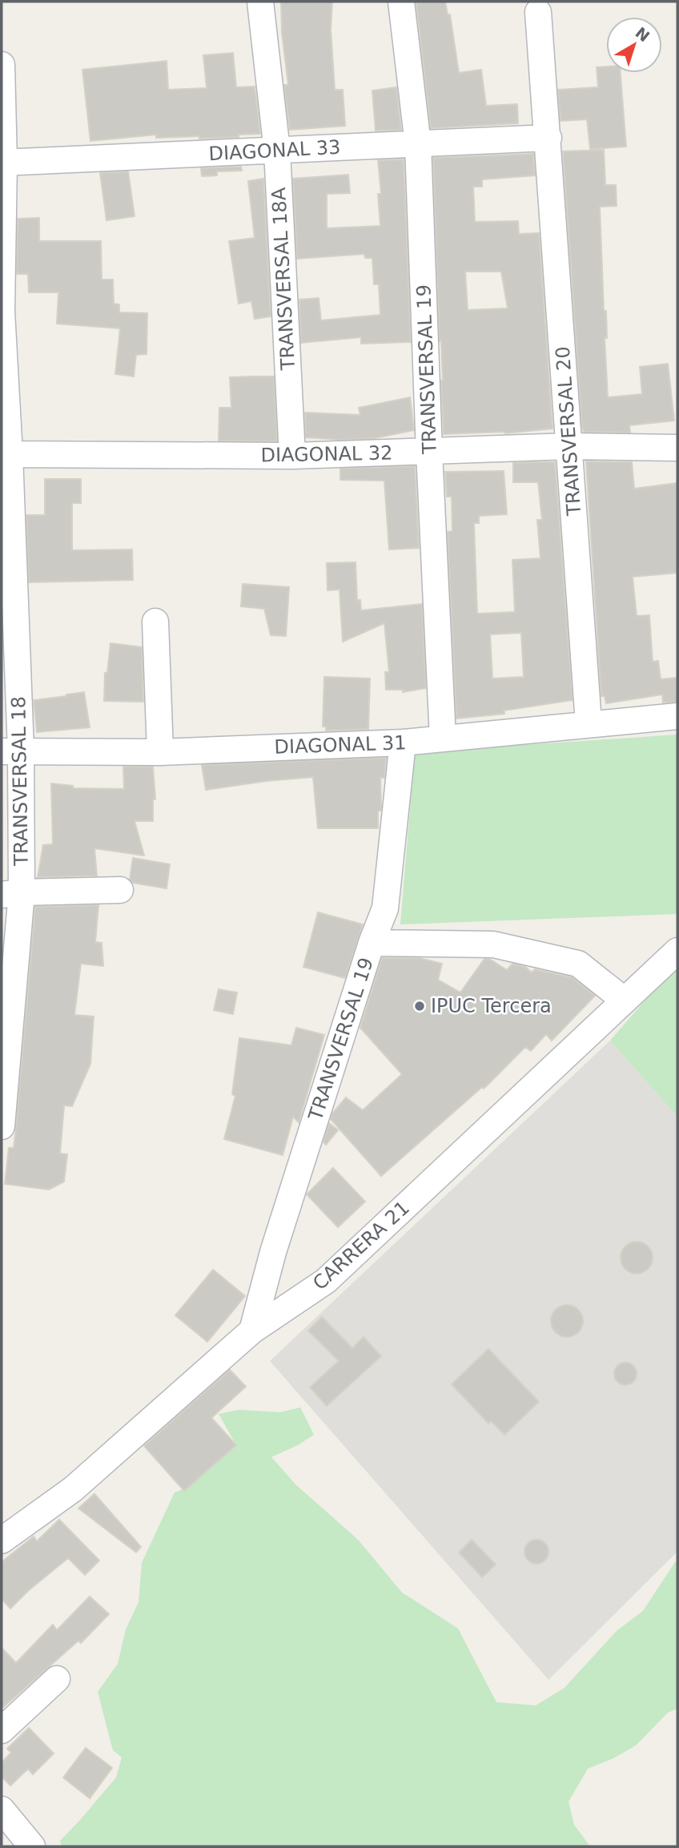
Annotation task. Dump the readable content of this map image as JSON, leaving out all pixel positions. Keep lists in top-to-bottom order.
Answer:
{
  "streets": {
    "street": [
      "DIAGONAL 33",
      "TRANSVERSAL 18A",
      "TRANSVERSAL 19",
      "TRANSVERSAL 20",
      "DIAGONAL 32",
      "DIAGONAL 31",
      "TRANSVERSAL 18",
      "CARRERA 21"
    ]
  },
  "crossings": [
    ["DIAGONAL 33", "TRANSVERSAL 18A"],
    ["DIAGONAL 33", "TRANSVERSAL 19"],
    ["DIAGONAL 33", "TRANSVERSAL 20"],
    ["DIAGONAL 33", "TRANSVERSAL 18"],
    ["TRANSVERSAL 18A", "DIAGONAL 32"],
    ["TRANSVERSAL 19", "DIAGONAL 32"],
    ["TRANSVERSAL 19", "DIAGONAL 31"],
    ["TRANSVERSAL 19", "CARRERA 21"],
    ["TRANSVERSAL 20", "DIAGONAL 32"],
    ["TRANSVERSAL 20", "DIAGONAL 31"],
    ["DIAGONAL 32", "TRANSVERSAL 18"],
    ["DIAGONAL 31", "TRANSVERSAL 18"]
  ],
  "places": ["IPUC Tercera"],
  "north": "top right"
}
